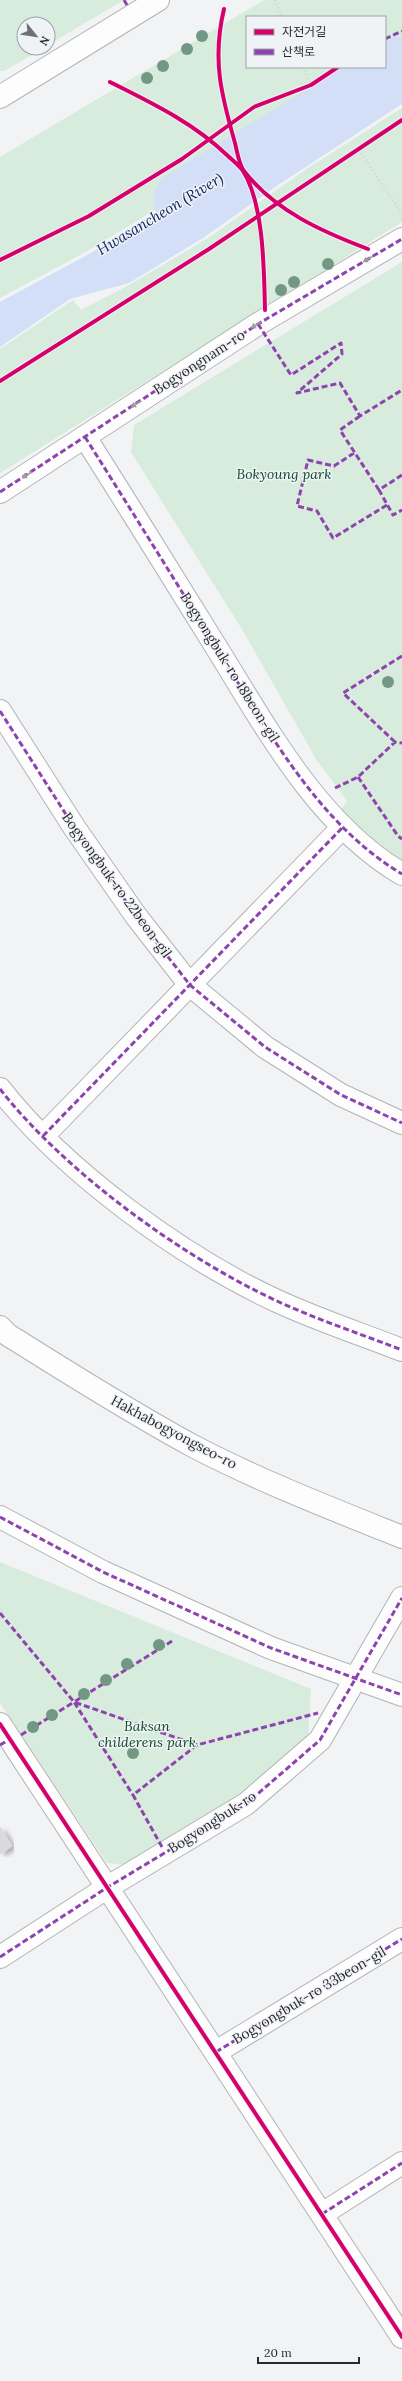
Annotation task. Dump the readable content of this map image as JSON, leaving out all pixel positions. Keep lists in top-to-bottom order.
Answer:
{
  "streets": {
    "street": [
      "Bogyongnam-ro",
      "Bogyongbuk-ro 18beon-gil",
      "Bogyongbuk-ro 22beon-gil",
      "Hakhabogyongseo-ro",
      "Bogyongbuk-ro",
      "Bogyongbuk-ro 33beon-gil"
    ]
  },
  "crossings": [
    ["Bogyongnam-ro", "Bogyongbuk-ro 18beon-gil"]
  ],
  "one_way": ["Bogyongnam-ro"],
  "water": ["Hwasancheon (River)"],
  "parks": ["Bokyoung park", "Baksan childerens park"],
  "legend": ["자전거길", "산책로"],
  "scale_bar": "20 m",
  "north": "bottom right"
}
